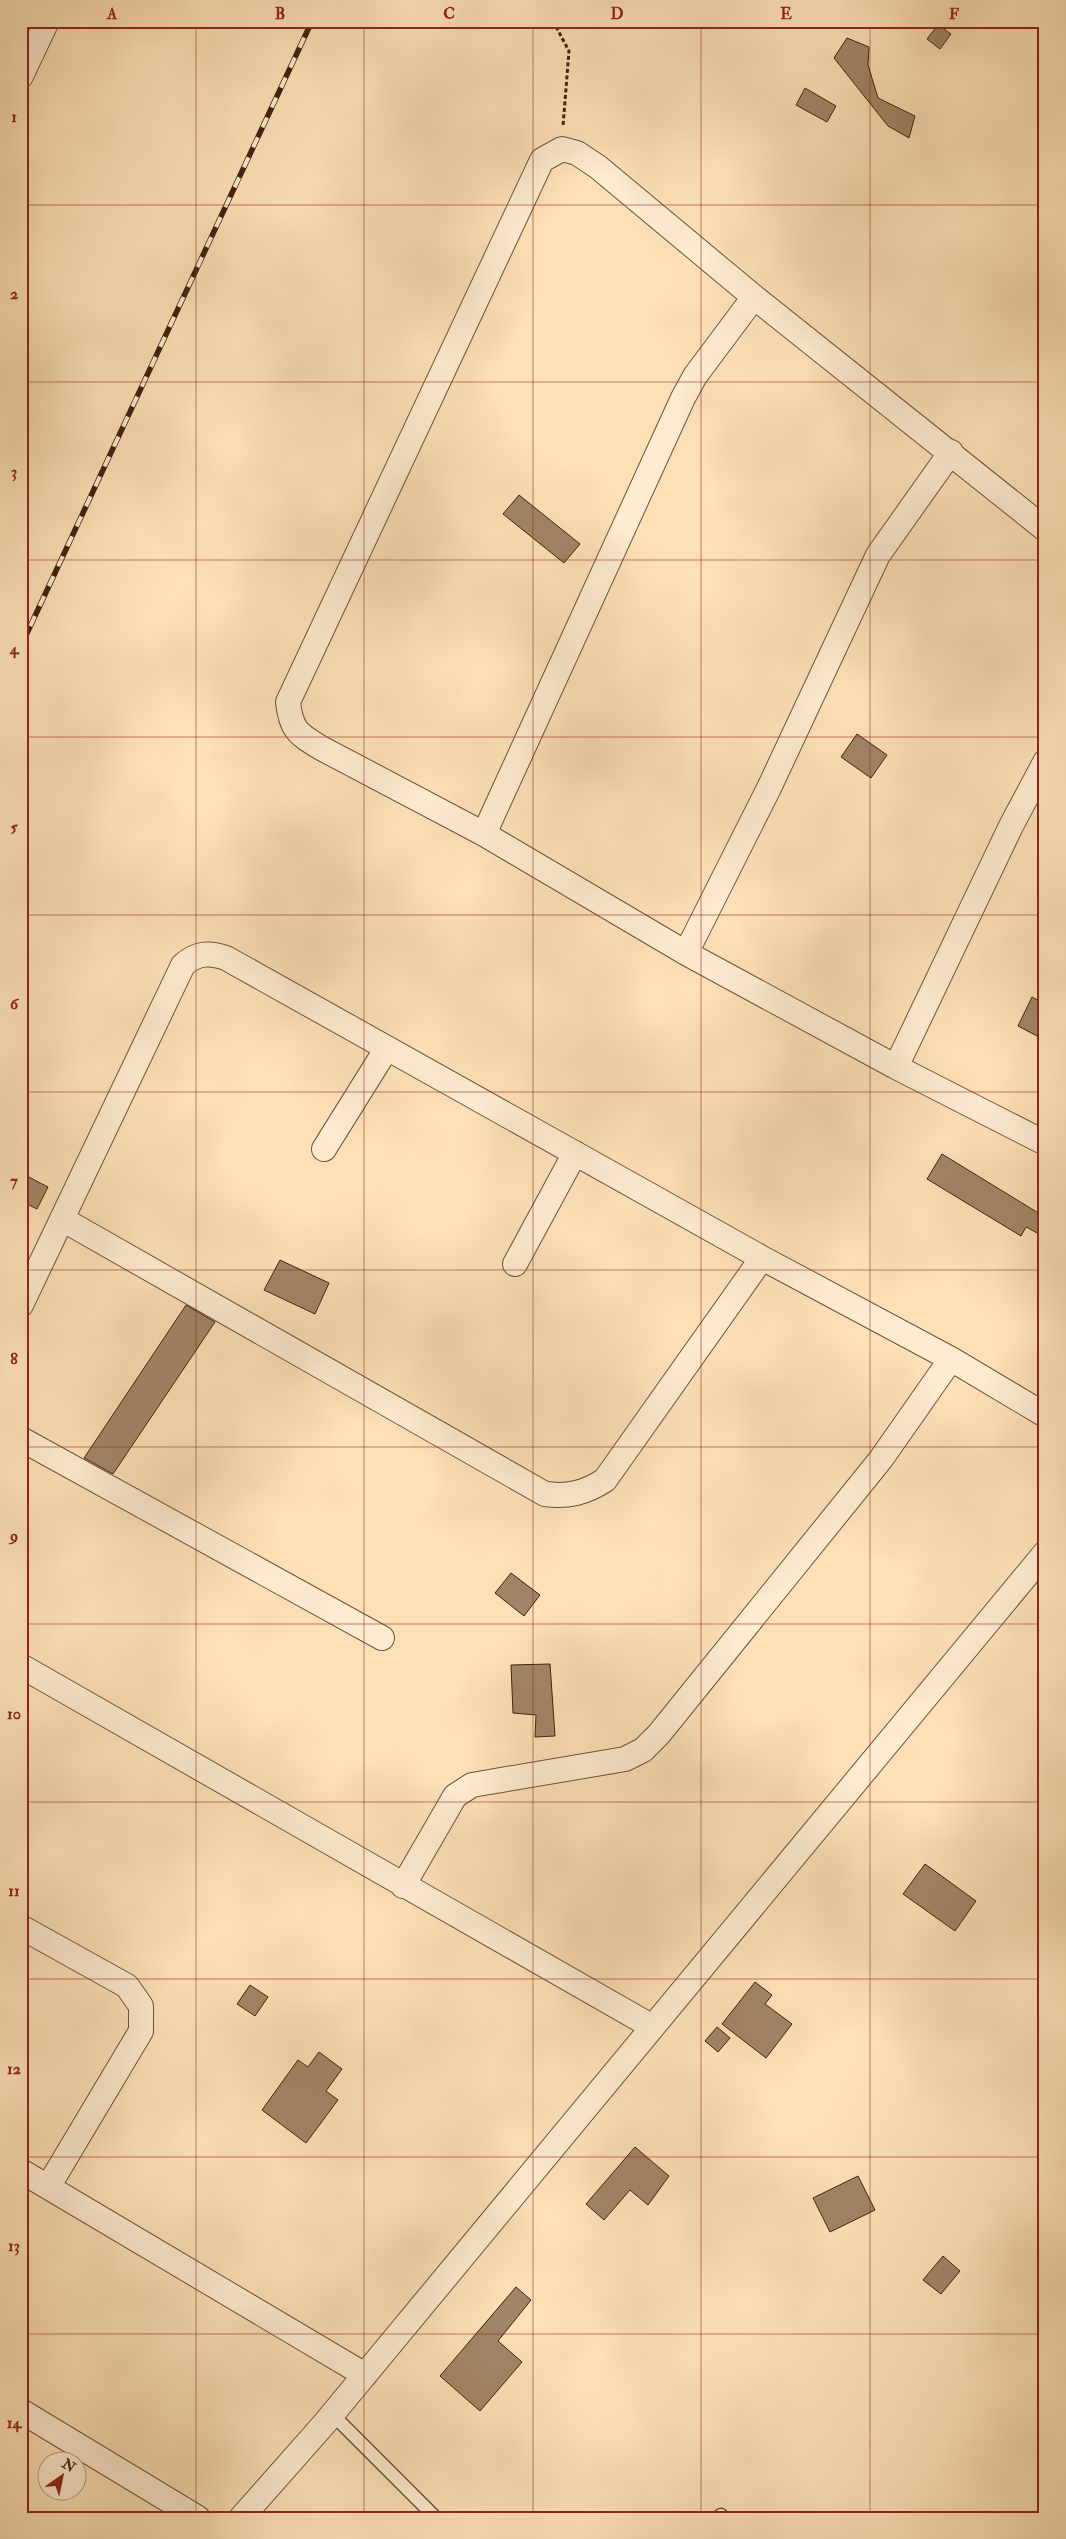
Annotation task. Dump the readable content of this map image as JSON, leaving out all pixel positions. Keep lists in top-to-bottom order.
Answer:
{
  "north": "top right",
  "grid": {
    "columns": [
      "A",
      "B",
      "C",
      "D",
      "E",
      "F"
    ],
    "rows": [
      "1",
      "2",
      "3",
      "4",
      "5",
      "6",
      "7",
      "8",
      "9",
      "10",
      "11",
      "12",
      "13",
      "14"
    ]
  }
}
